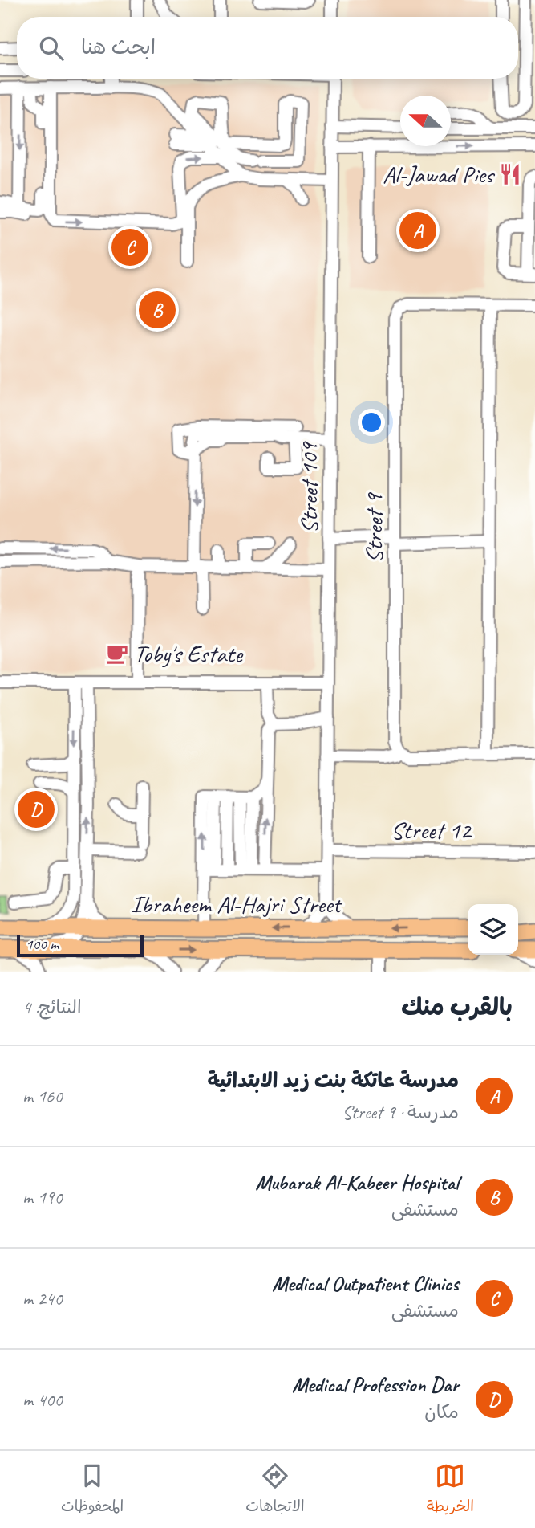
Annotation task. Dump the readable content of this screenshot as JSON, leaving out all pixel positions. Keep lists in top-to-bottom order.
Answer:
{
  "streets": {
    "main road": ["Ibraheem Al-Hajri Street"],
    "street": ["Street 109", "Street 9", "Street 12"]
  },
  "crossings": [
    ["Street 109", "Street 12"]
  ],
  "places": {
    "restaurant": ["Al-Jawad Pies"],
    "cafe": ["Toby's Estate"]
  },
  "scale_bar": "100 m",
  "north": "left",
  "page": {
    "search": "ابحث هنا",
    "pins": [
      "A",
      "C",
      "B",
      "D"
    ],
    "scale": "100 m",
    "heading": ["بالقرب منك", "النتائج: 4"],
    "list": [
      {
        "mark": "A",
        "name": "مدرسة عاتكة بنت زيد الابتدائية",
        "note": "مدرسة · Street 9",
        "value": "160 m"
      },
      {
        "mark": "B",
        "name": "Mubarak Al-Kabeer Hospital",
        "note": "مستشفى",
        "value": "190 m"
      },
      {
        "mark": "C",
        "name": "Medical Outpatient Clinics",
        "note": "مستشفى",
        "value": "240 m"
      },
      {
        "mark": "D",
        "name": "Medical Profession Dar",
        "note": "مكان",
        "value": "400 m"
      }
    ],
    "nav": ["الخريطة", "الاتجاهات", "المحفوظات"]
  }
}
